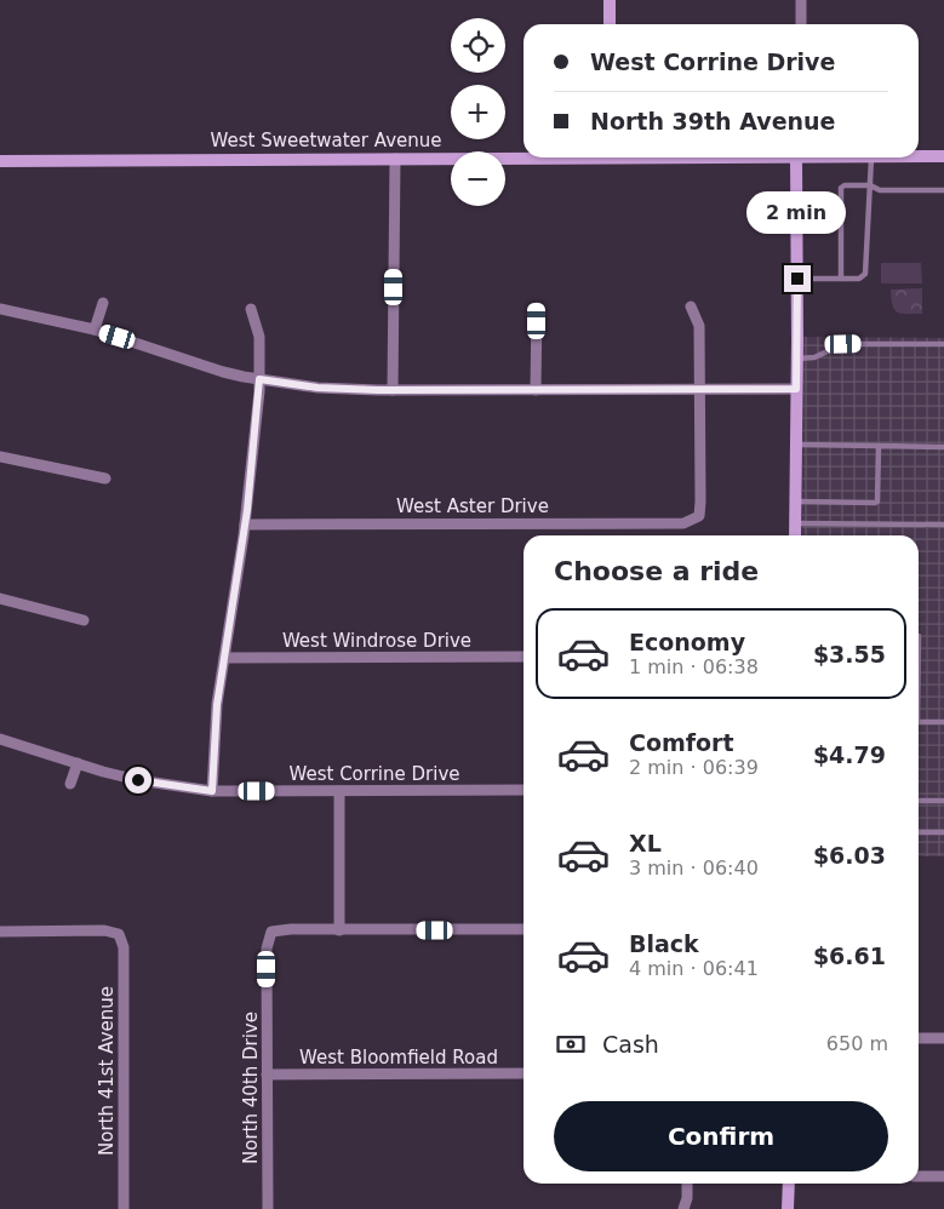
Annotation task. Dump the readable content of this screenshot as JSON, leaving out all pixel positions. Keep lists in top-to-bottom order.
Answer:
{
  "streets": {
    "street": [
      "West Sweetwater Avenue",
      "West Aster Drive",
      "West Windrose Drive",
      "West Corrine Drive",
      "West Bloomfield Road",
      "North 41st Avenue",
      "North 40th Drive"
    ]
  },
  "crossings": [
    ["West Bloomfield Road", "North 40th Drive"]
  ],
  "page": {
    "map_buttons": ["+", "−"],
    "banner": ["West Corrine Drive", "North 39th Avenue"],
    "bubble": "2 min",
    "heading": "Choose a ride",
    "list": [
      {
        "name": "Economy",
        "note": "1 min · 06:38",
        "value": "$3.55"
      },
      {
        "name": "Comfort",
        "note": "2 min · 06:39",
        "value": "$4.79"
      },
      {
        "name": "XL",
        "note": "3 min · 06:40",
        "value": "$6.03"
      },
      {
        "name": "Black",
        "note": "4 min · 06:41",
        "value": "$6.61"
      }
    ],
    "pay": ["Cash", "650 m"],
    "buttons": "Confirm"
  }
}
